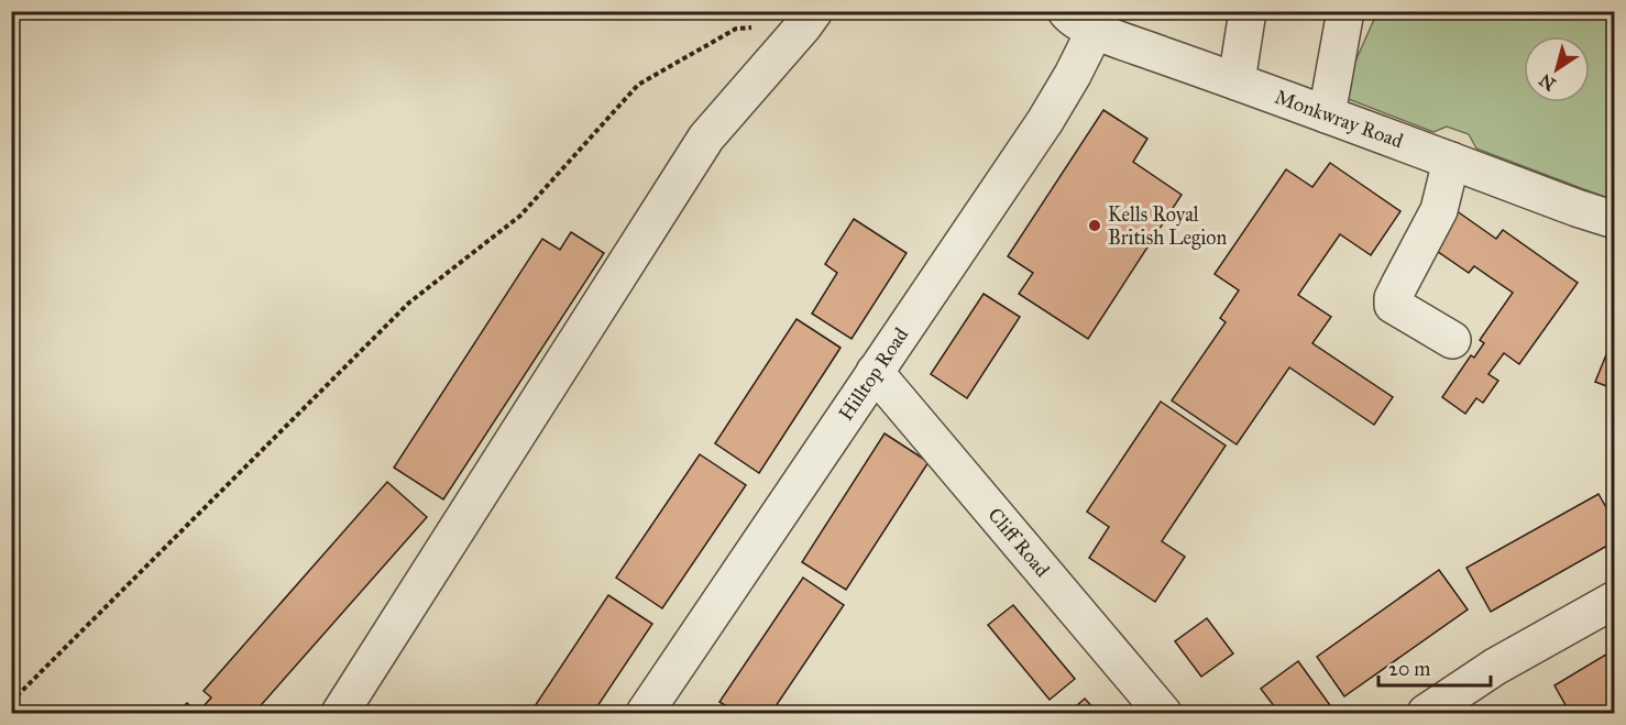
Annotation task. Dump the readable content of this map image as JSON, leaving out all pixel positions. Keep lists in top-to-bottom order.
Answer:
{
  "streets": {
    "street": ["Monkwray Road", "Hilltop Road", "Cliff Road"]
  },
  "crossings": [
    ["Monkwray Road", "Hilltop Road"],
    ["Hilltop Road", "Cliff Road"]
  ],
  "places": ["Kells Royal British Legion"],
  "scale_bar": "20 m",
  "north": "bottom left"
}
